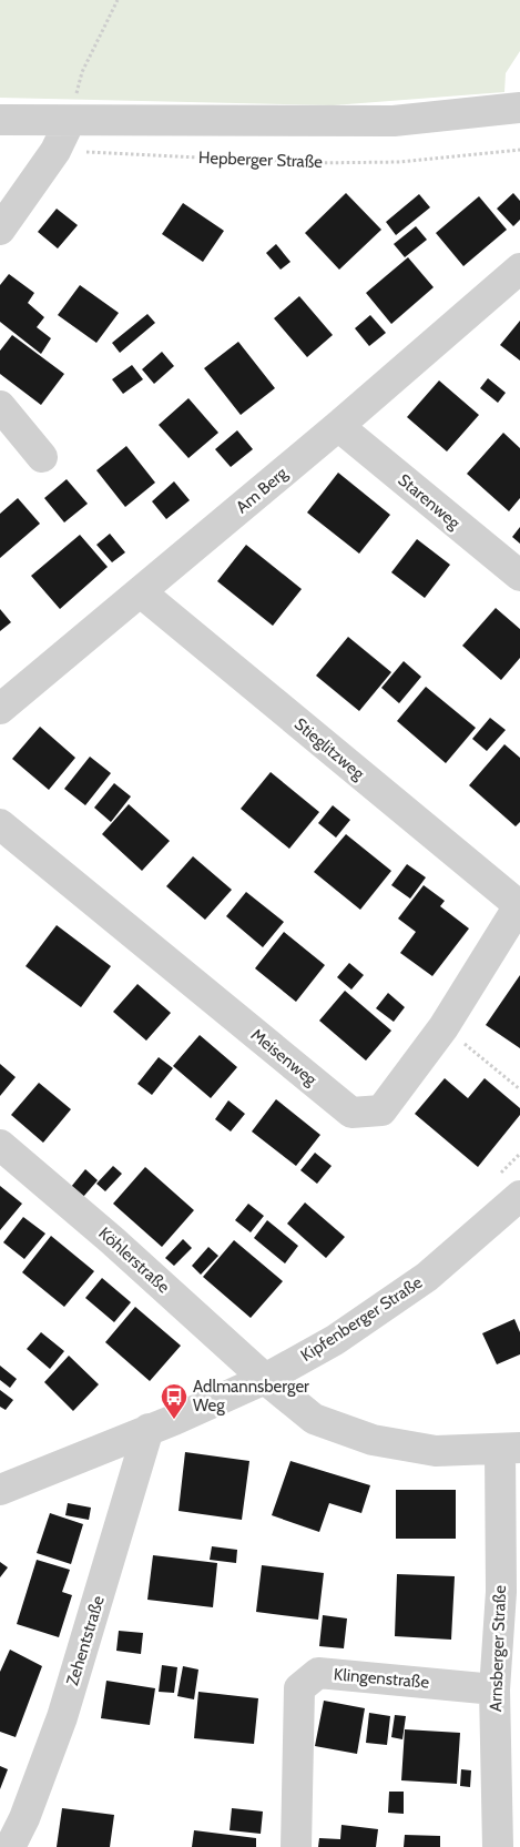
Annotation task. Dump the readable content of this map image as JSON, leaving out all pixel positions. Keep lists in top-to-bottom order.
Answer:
{
  "streets": {
    "street": [
      "Am Berg",
      "Starenweg",
      "Stieglitzweg",
      "Meisenweg",
      "Köhlerstraße",
      "Kipfenberger Straße",
      "Zehentstraße",
      "Arnsberger Straße",
      "Klingenstraße"
    ],
    "path": ["Hepberger Straße"]
  },
  "crossings": [
    ["Am Berg", "Starenweg"],
    ["Am Berg", "Stieglitzweg"],
    ["Stieglitzweg", "Meisenweg"],
    ["Köhlerstraße", "Kipfenberger Straße"],
    ["Kipfenberger Straße", "Zehentstraße"],
    ["Arnsberger Straße", "Klingenstraße"]
  ],
  "places": {
    "bus stop": ["Adlmannsberger Weg"]
  }
}
